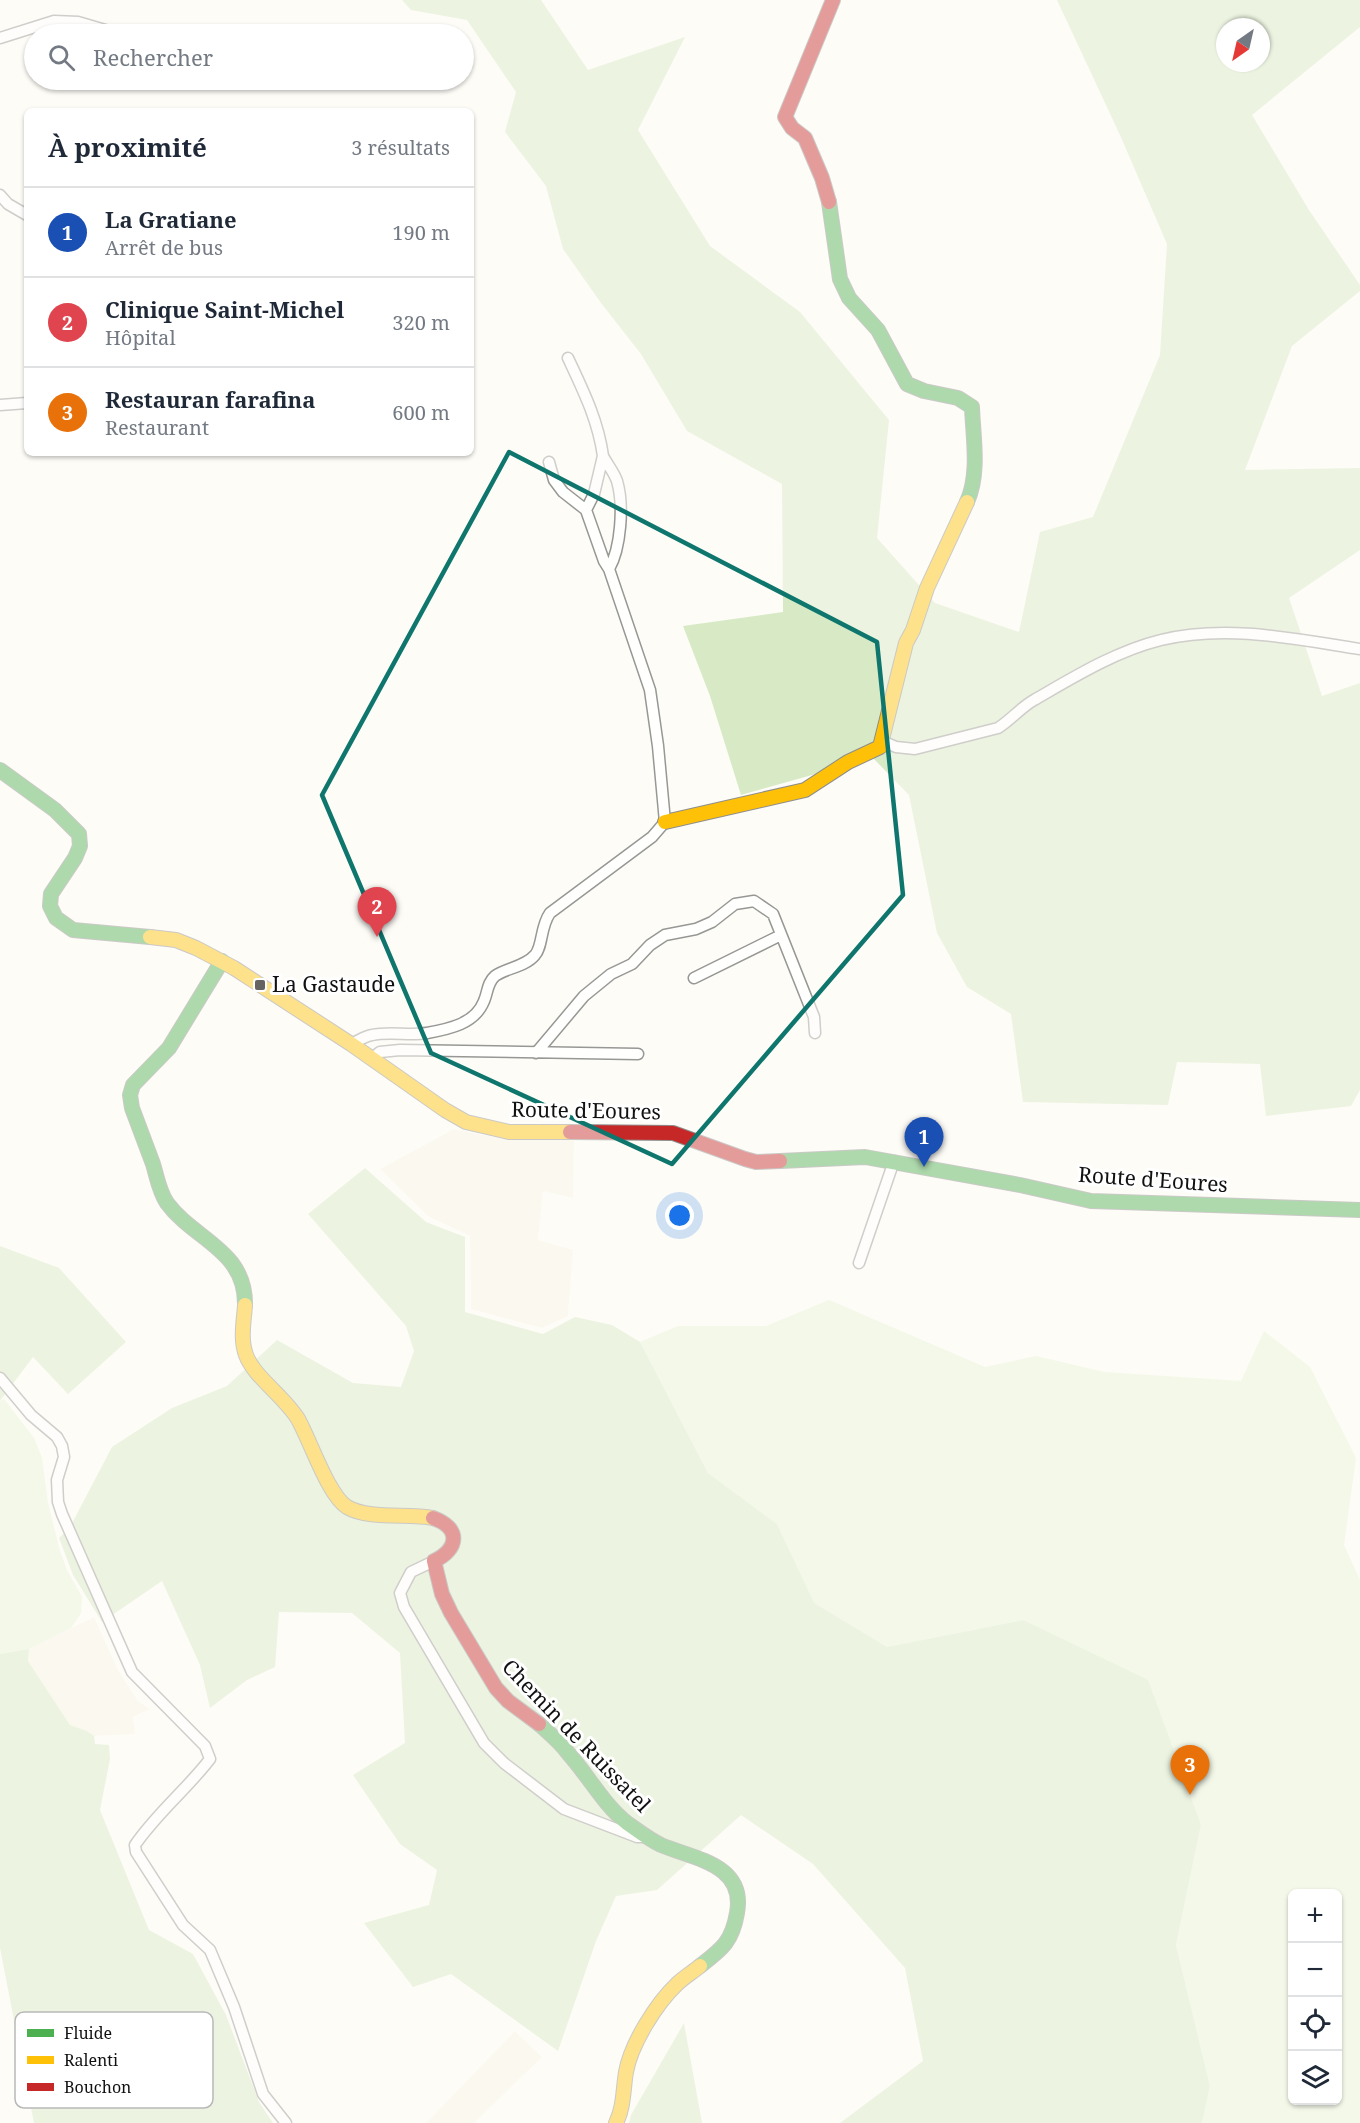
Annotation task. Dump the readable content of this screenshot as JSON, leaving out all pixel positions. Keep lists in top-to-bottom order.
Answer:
{
  "streets": {
    "street": ["Route d'Eoures", "Chemin de Ruissatel"]
  },
  "crossings": [
    ["Route d'Eoures", "Chemin de Ruissatel"]
  ],
  "places": {
    "transit": ["La Gastaude"]
  },
  "legend": ["Fluide", "Ralenti", "Bouchon"],
  "north": "bottom left",
  "page": {
    "search": "Rechercher",
    "heading": ["À proximité", "3 résultats"],
    "list": [
      {
        "mark": "1",
        "name": "La Gratiane",
        "note": "Arrêt de bus",
        "value": "190 m"
      },
      {
        "mark": "2",
        "name": "Clinique Saint-Michel",
        "note": "Hôpital",
        "value": "320 m"
      },
      {
        "mark": "3",
        "name": "Restauran farafina",
        "note": "Restaurant",
        "value": "600 m"
      }
    ],
    "pins": ["2", "1", "3"],
    "map_buttons": ["+", "−"]
  }
}
